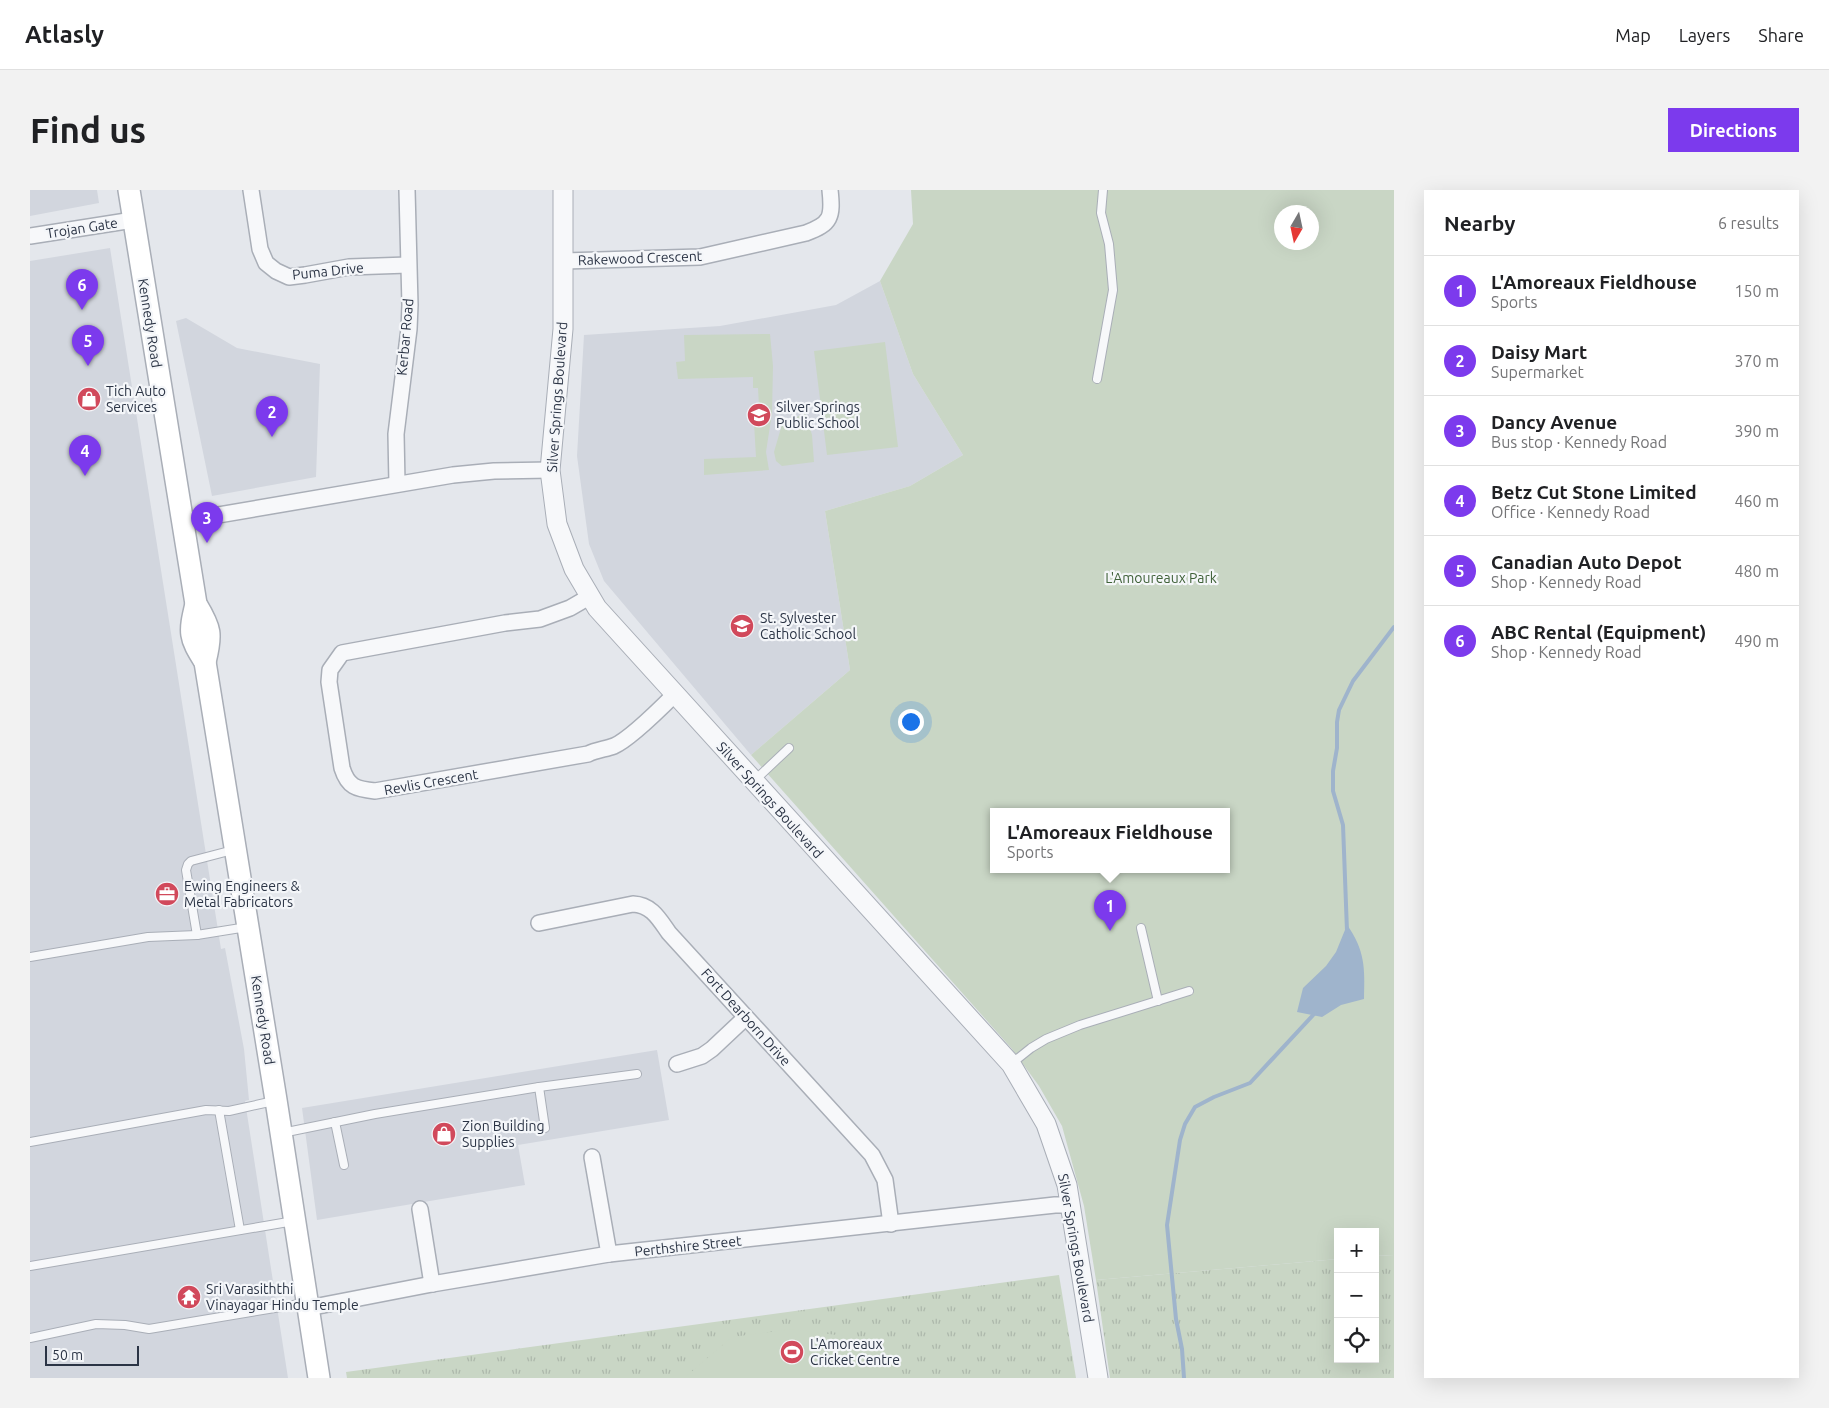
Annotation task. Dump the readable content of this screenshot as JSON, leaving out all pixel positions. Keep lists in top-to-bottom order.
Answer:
{
  "streets": {
    "main road": ["Kennedy Road"],
    "street": [
      "Trojan Gate",
      "Rakewood Crescent",
      "Puma Drive",
      "Kerbar Road",
      "Silver Springs Boulevard",
      "Revlis Crescent",
      "Fort Dearborn Drive",
      "Perthshire Street"
    ]
  },
  "crossings": [
    ["Trojan Gate", "Kennedy Road"],
    ["Rakewood Crescent", "Silver Springs Boulevard"],
    ["Puma Drive", "Kerbar Road"],
    ["Kennedy Road", "Perthshire Street"],
    ["Silver Springs Boulevard", "Revlis Crescent"],
    ["Silver Springs Boulevard", "Perthshire Street"],
    ["Fort Dearborn Drive", "Perthshire Street"]
  ],
  "parks": ["L'Amoureaux Park"],
  "places": {
    "shop": ["Tich Auto Services", "Zion Building Supplies"],
    "school or university": ["Silver Springs Public School", "St. Sylvester Catholic School"],
    "office": ["Ewing Engineers & Metal Fabricators"],
    "temple": ["Sri Varasiththi Vinayagar Hindu Temple"],
    "sports": ["L'Amoreaux Cricket Centre"]
  },
  "scale_bar": "50 m",
  "north": "bottom",
  "page": {
    "header": "Atlasly",
    "nav": ["Map", "Layers", "Share"],
    "buttons": "Directions",
    "title": "Find us",
    "heading": ["Nearby", "6 results"],
    "list": [
      {
        "mark": "1",
        "name": "L'Amoreaux Fieldhouse",
        "note": "Sports",
        "value": "150 m"
      },
      {
        "mark": "2",
        "name": "Daisy Mart",
        "note": "Supermarket",
        "value": "370 m"
      },
      {
        "mark": "3",
        "name": "Dancy Avenue",
        "note": "Bus stop · Kennedy Road",
        "value": "390 m"
      },
      {
        "mark": "4",
        "name": "Betz Cut Stone Limited",
        "note": "Office · Kennedy Road",
        "value": "460 m"
      },
      {
        "mark": "5",
        "name": "Canadian Auto Depot",
        "note": "Shop · Kennedy Road",
        "value": "480 m"
      },
      {
        "mark": "6",
        "name": "ABC Rental (Equipment)",
        "note": "Shop · Kennedy Road",
        "value": "490 m"
      }
    ],
    "pins": [
      "6",
      "5",
      "2",
      "4",
      "3",
      "1"
    ],
    "popup": ["L'Amoreaux Fieldhouse", "Sports"],
    "map_buttons": ["+", "−"],
    "scale": "50 m"
  }
}
